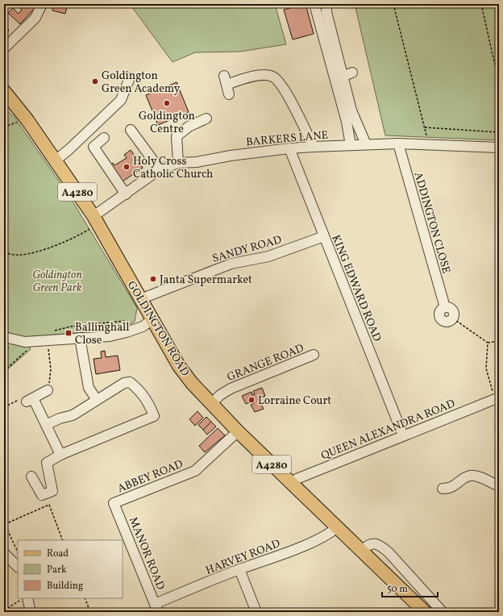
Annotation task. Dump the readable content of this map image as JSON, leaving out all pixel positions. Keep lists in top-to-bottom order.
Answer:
{
  "streets": {
    "main road": ["A4280", "GOLDINGTON ROAD"],
    "street": [
      "BARKERS LANE",
      "ADDINGTON CLOSE",
      "SANDY ROAD",
      "KING EDWARD ROAD",
      "GRANGE ROAD",
      "QUEEN ALEXANDRA ROAD",
      "ABBEY ROAD",
      "MANOR ROAD",
      "HARVEY ROAD"
    ]
  },
  "crossings": [
    ["BARKERS LANE", "ADDINGTON CLOSE"],
    ["BARKERS LANE", "KING EDWARD ROAD"],
    ["BARKERS LANE", "GOLDINGTON ROAD"],
    ["SANDY ROAD", "KING EDWARD ROAD"],
    ["SANDY ROAD", "GOLDINGTON ROAD"],
    ["KING EDWARD ROAD", "QUEEN ALEXANDRA ROAD"],
    ["GOLDINGTON ROAD", "GRANGE ROAD"],
    ["GOLDINGTON ROAD", "QUEEN ALEXANDRA ROAD"],
    ["GOLDINGTON ROAD", "ABBEY ROAD"],
    ["GOLDINGTON ROAD", "HARVEY ROAD"],
    ["ABBEY ROAD", "MANOR ROAD"],
    ["MANOR ROAD", "HARVEY ROAD"]
  ],
  "parks": ["Goldington Green Park"],
  "places": {
    "other": [
      "Goldington Green Academy",
      "Goldington Centre",
      "Holy Cross Catholic Church",
      "Janta Supermarket",
      "Lorraine Court"
    ],
    "transit": ["Ballinghall Close"]
  },
  "legend": ["Road", "Park", "Building"],
  "scale_bar": "50 m"
}
